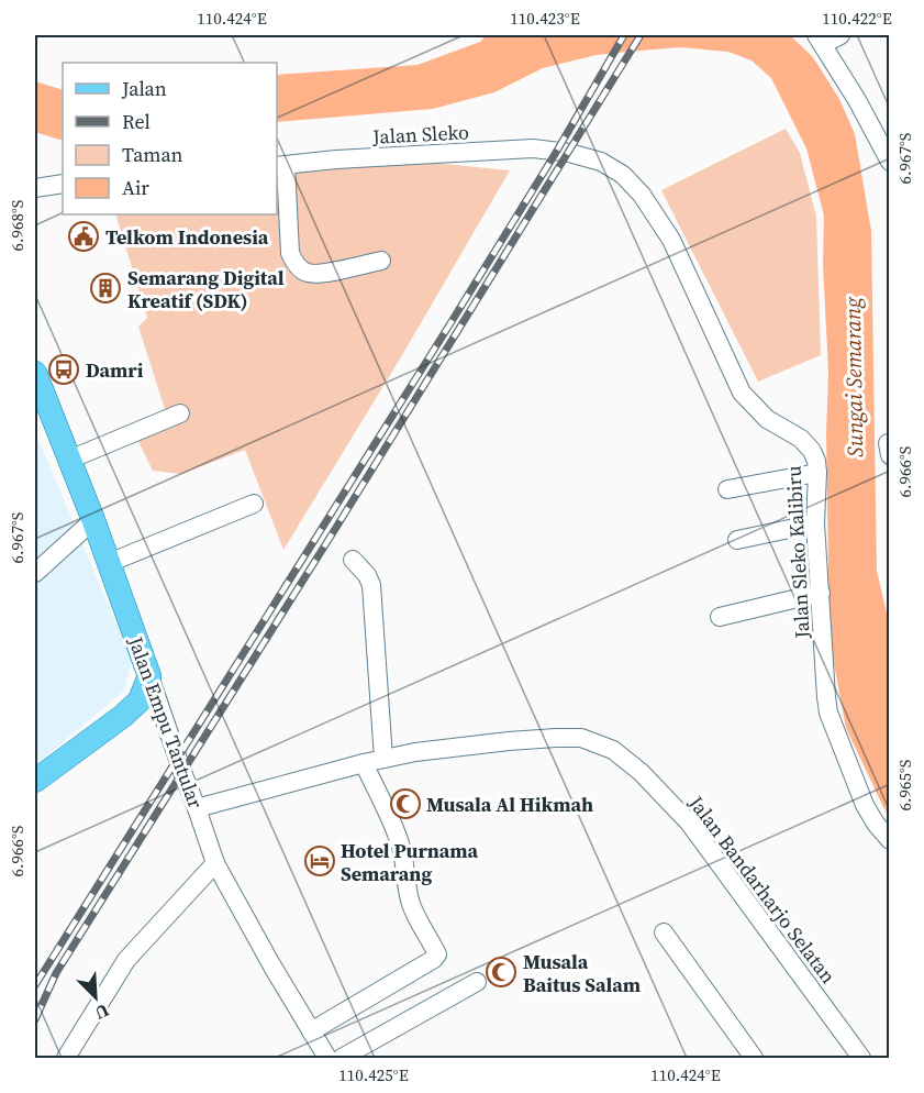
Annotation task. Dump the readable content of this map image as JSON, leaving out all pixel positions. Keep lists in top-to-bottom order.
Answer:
{
  "streets": {
    "main road": ["Jalan Empu Tantular"],
    "street": ["Jalan Sleko", "Jalan Sleko Kalibiru", "Jalan Bandarharjo Selatan"]
  },
  "crossings": [
    ["Jalan Sleko", "Jalan Sleko Kalibiru"],
    ["Jalan Empu Tantular", "Jalan Bandarharjo Selatan"]
  ],
  "water": ["Sungai Semarang"],
  "places": {
    "public building": ["Telkom Indonesia"],
    "building": ["Semarang Digital Kreatif (SDK)"],
    "bus stop": ["Damri"],
    "mosque": ["Musala Al Hikmah", "Musala Baitus Salam"],
    "hotel": ["Hotel Purnama Semarang"]
  },
  "legend": [
    "Jalan",
    "Rel",
    "Taman",
    "Air"
  ],
  "north": "bottom right",
  "coordinates": [
    "110.424°E",
    "110.423°E",
    "110.422°E",
    "6.967°S",
    "6.968°S",
    "6.966°S",
    "6.965°S",
    "110.425°E"
  ]
}
